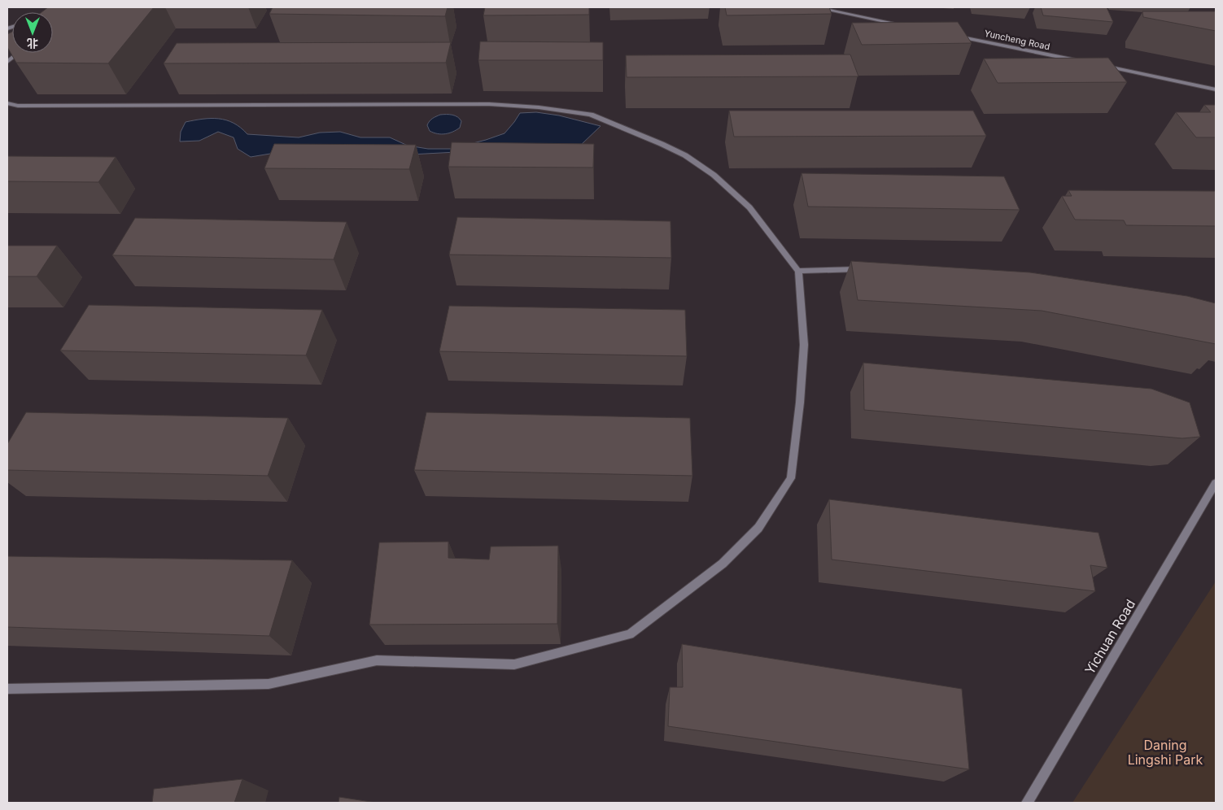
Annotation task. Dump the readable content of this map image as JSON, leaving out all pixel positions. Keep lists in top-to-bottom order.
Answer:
{
  "streets": {
    "street": ["Yuncheng Road", "Yichuan Road"]
  },
  "parks": ["Daning Lingshi Park"],
  "north": "bottom"
}
